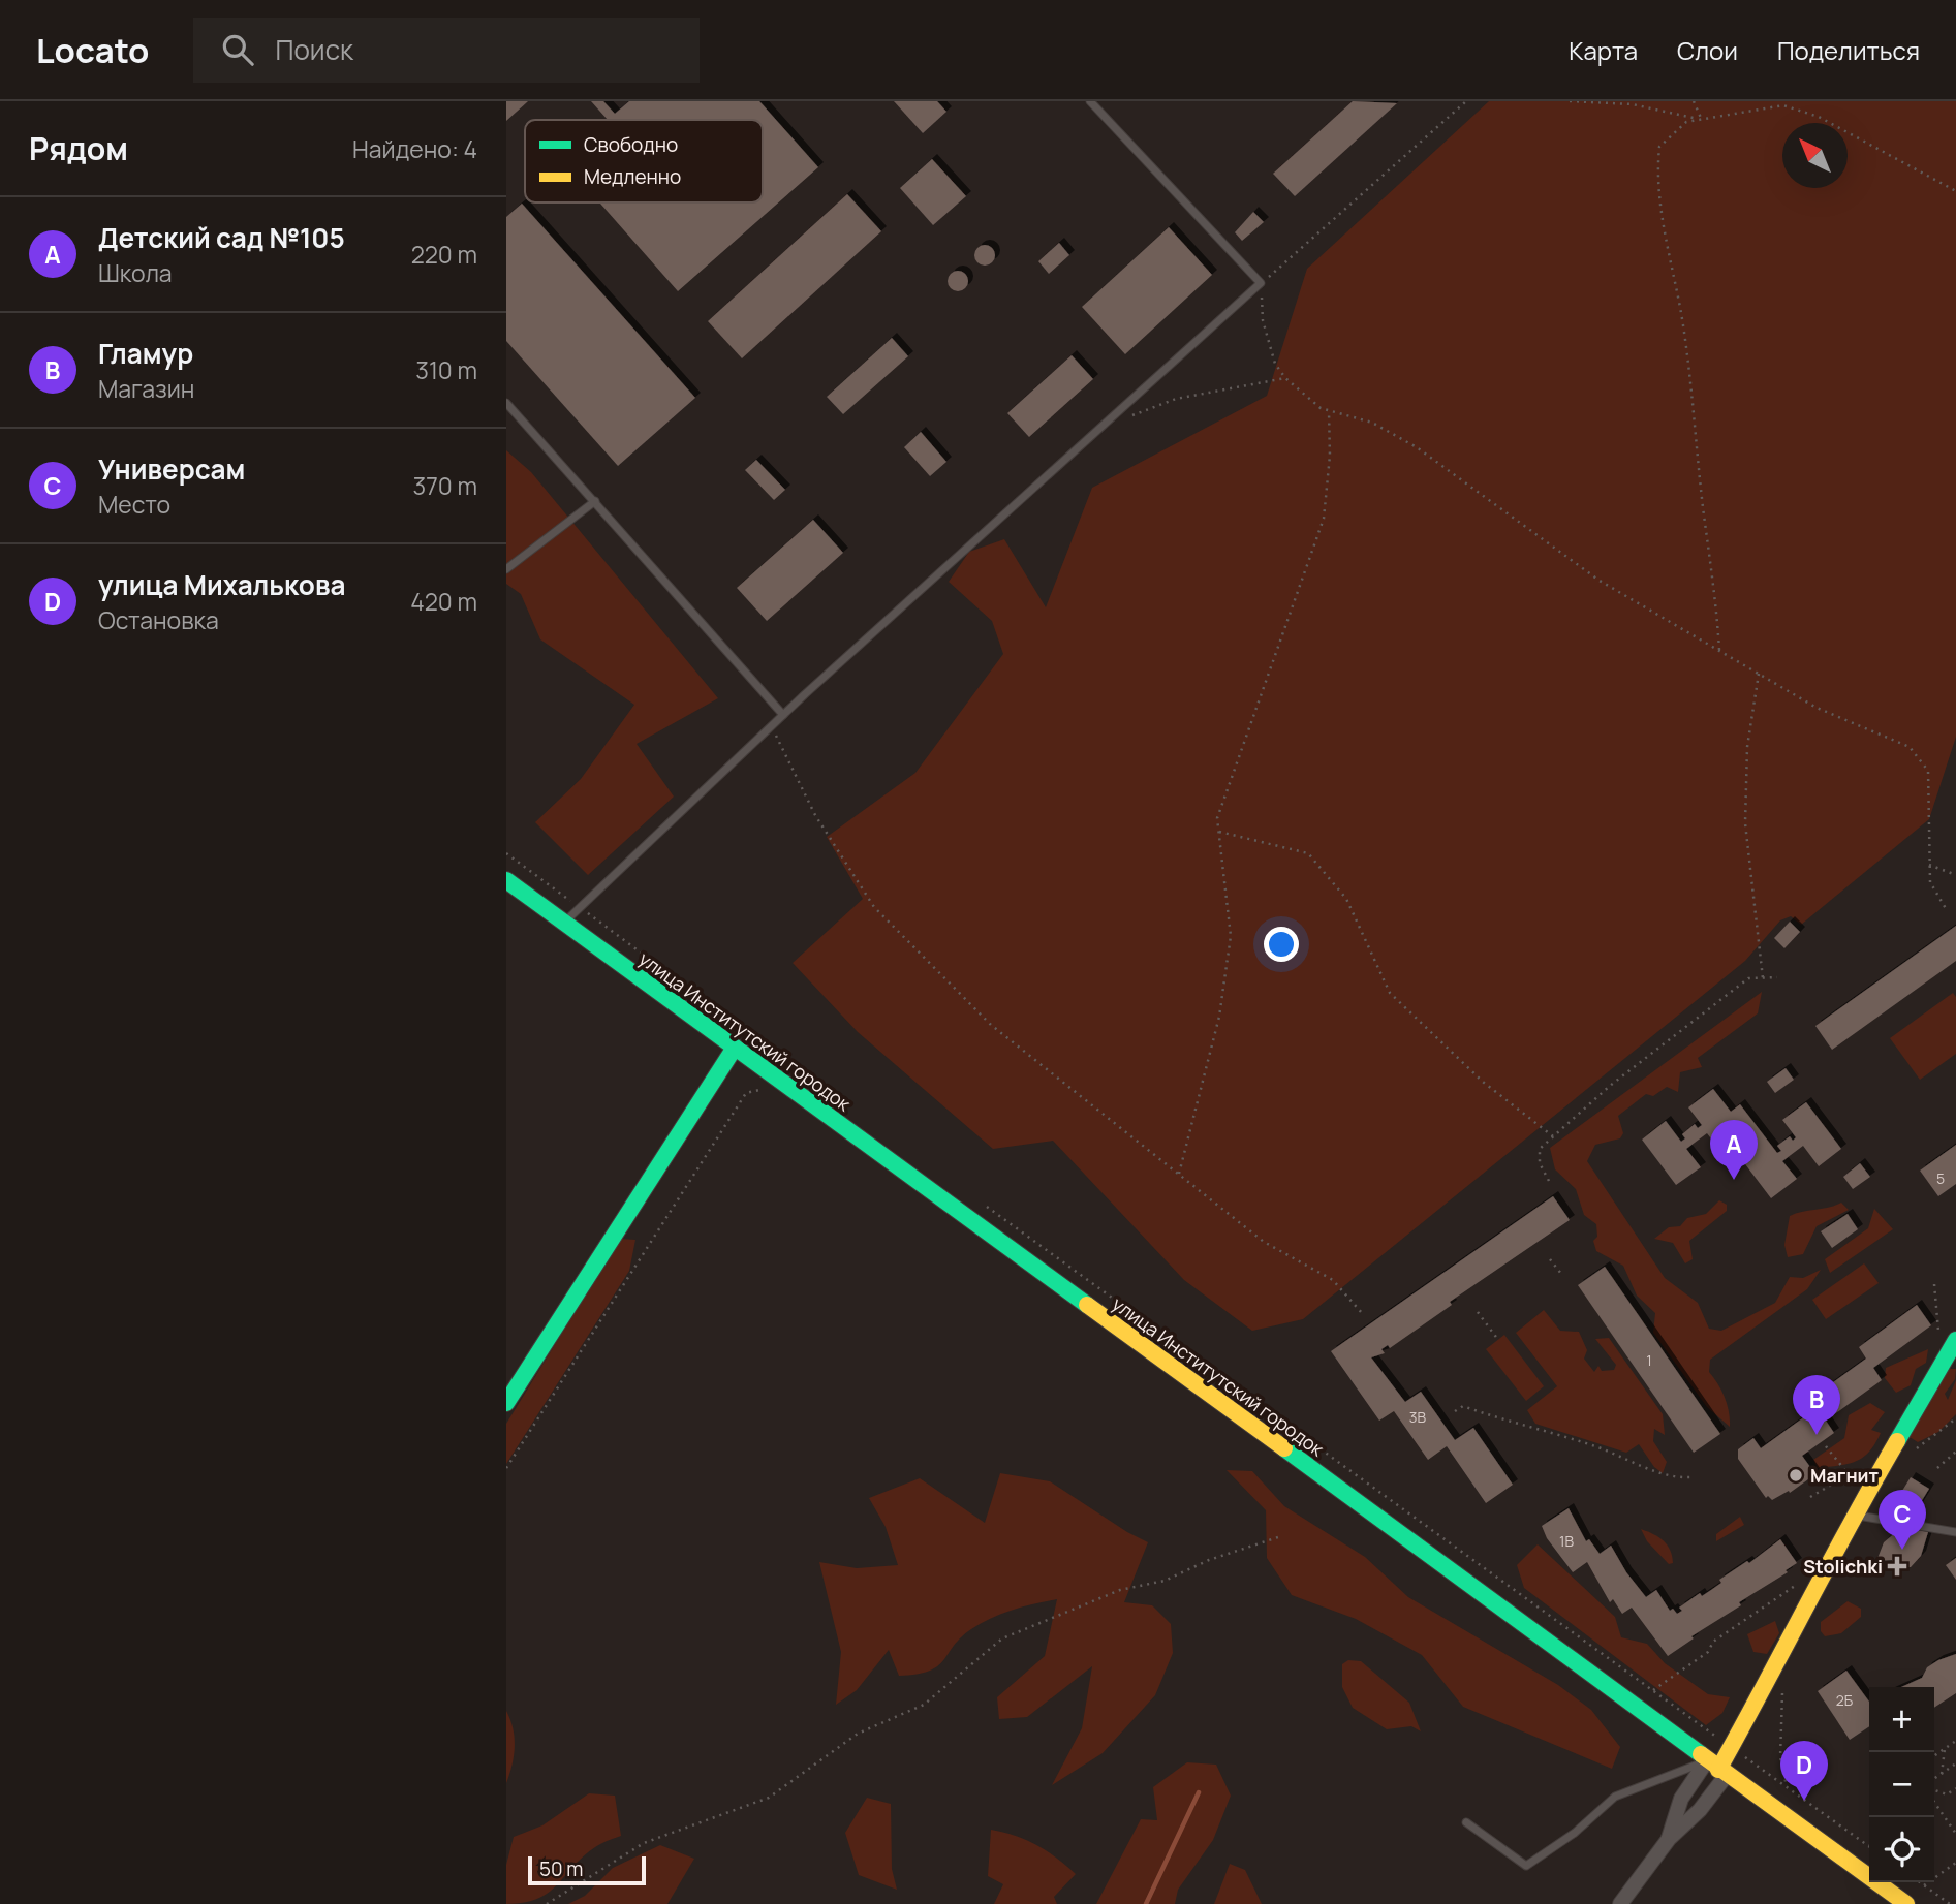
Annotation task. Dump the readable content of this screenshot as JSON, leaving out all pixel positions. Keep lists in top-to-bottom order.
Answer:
{
  "streets": {
    "street": ["улица Институтский городок"]
  },
  "places": {
    "other": ["Магнит"],
    "health": ["Stolichki"]
  },
  "house_numbers": [
    "5",
    "1",
    "3В",
    "1В",
    "2Б"
  ],
  "legend": ["Свободно", "Медленно"],
  "scale_bar": "50 m",
  "north": "top left",
  "page": {
    "header": "Locato",
    "search": "Поиск",
    "nav": ["Карта", "Слои", "Поделиться"],
    "heading": ["Рядом", "Найдено: 4"],
    "list": [
      {
        "mark": "A",
        "name": "Детский сад №105",
        "note": "Школа",
        "value": "220 m"
      },
      {
        "mark": "B",
        "name": "Гламур",
        "note": "Магазин",
        "value": "310 m"
      },
      {
        "mark": "C",
        "name": "Универсам",
        "note": "Место",
        "value": "370 m"
      },
      {
        "mark": "D",
        "name": "улица Михалькова",
        "note": "Остановка",
        "value": "420 m"
      }
    ],
    "pins": [
      "A",
      "B",
      "C",
      "D"
    ],
    "map_buttons": ["+", "−"],
    "scale": "50 m"
  }
}
